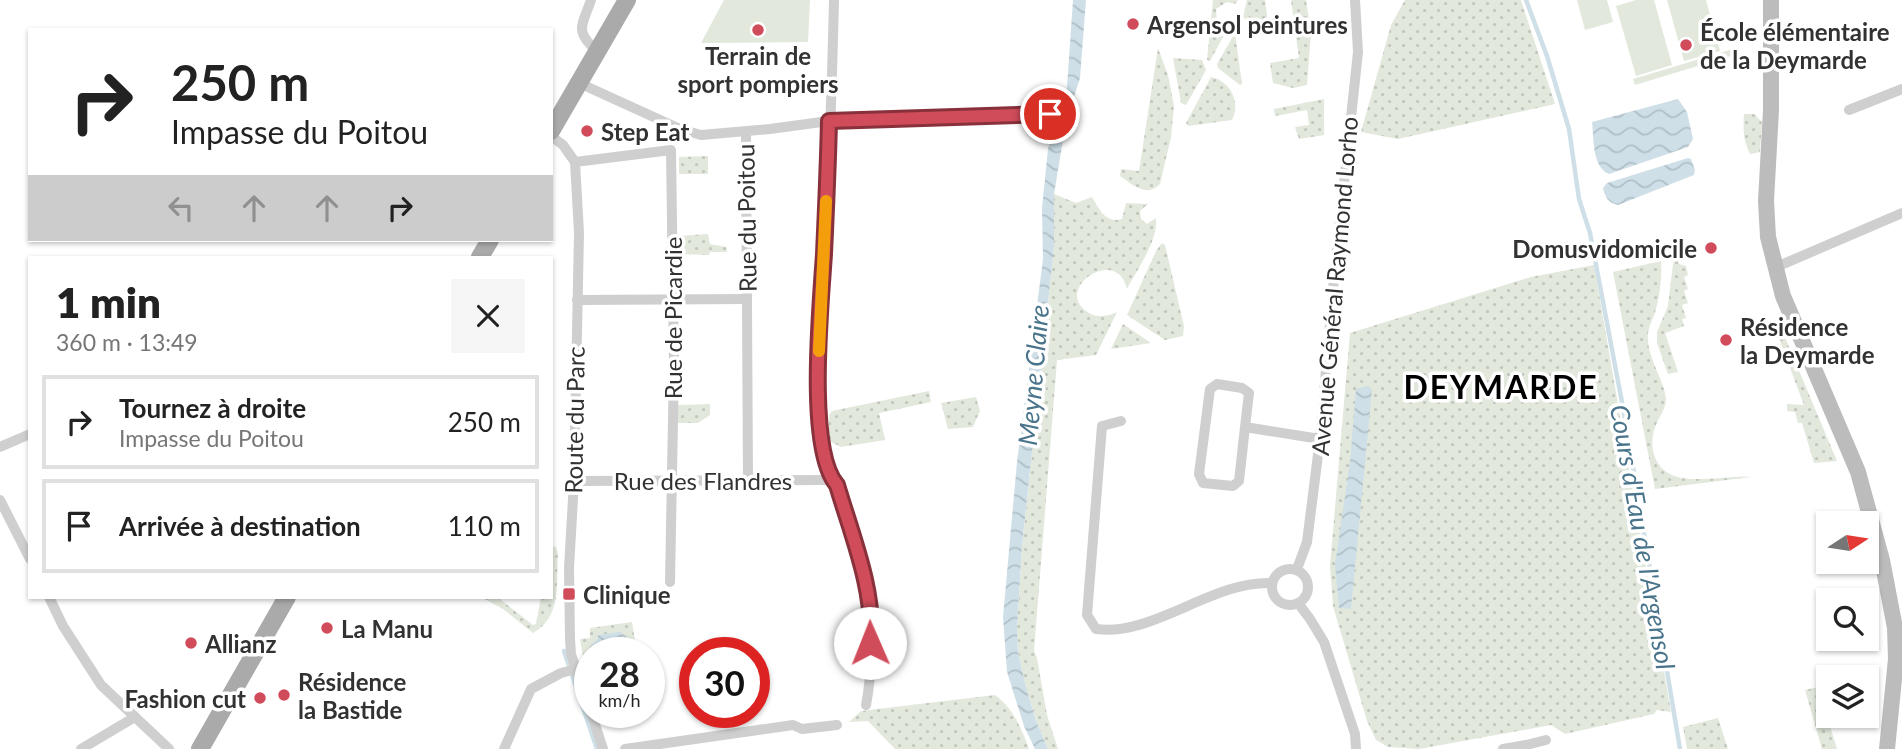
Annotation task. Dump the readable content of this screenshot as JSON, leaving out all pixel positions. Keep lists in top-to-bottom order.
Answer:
{
  "streets": {
    "street": [
      "Rue du Poitou",
      "Avenue Général Raymond Lorho",
      "Rue de Picardie",
      "Route du Parc",
      "Rue des Flandres"
    ]
  },
  "crossings": [
    ["Rue du Poitou", "Rue des Flandres"],
    ["Rue de Picardie", "Route du Parc"],
    ["Rue de Picardie", "Rue des Flandres"],
    ["Route du Parc", "Rue des Flandres"]
  ],
  "districts": ["DEYMARDE"],
  "water": ["Meyne Claire", "Cours d'Eau de l'Argensol"],
  "places": {
    "other": [
      "Argensol peintures",
      "Terrain de sport pompiers",
      "École élémentaire de la Deymarde",
      "Step Eat",
      "Domusvidomicile",
      "Résidence la Deymarde",
      "La Manu",
      "Allianz",
      "Résidence la Bastide",
      "Fashion cut"
    ],
    "transit": ["Clinique"]
  },
  "north": "right",
  "page": {
    "turn": ["250 m", "Impasse du Poitou"],
    "heading": ["1 min", "360 m · 13:49"],
    "list": [
      {
        "name": "Tournez à droite",
        "note": "Impasse du Poitou",
        "value": "250 m"
      },
      {
        "name": "Arrivée à destination",
        "value": "110 m"
      }
    ],
    "speed": "28 km/h",
    "limit": "30"
  }
}
